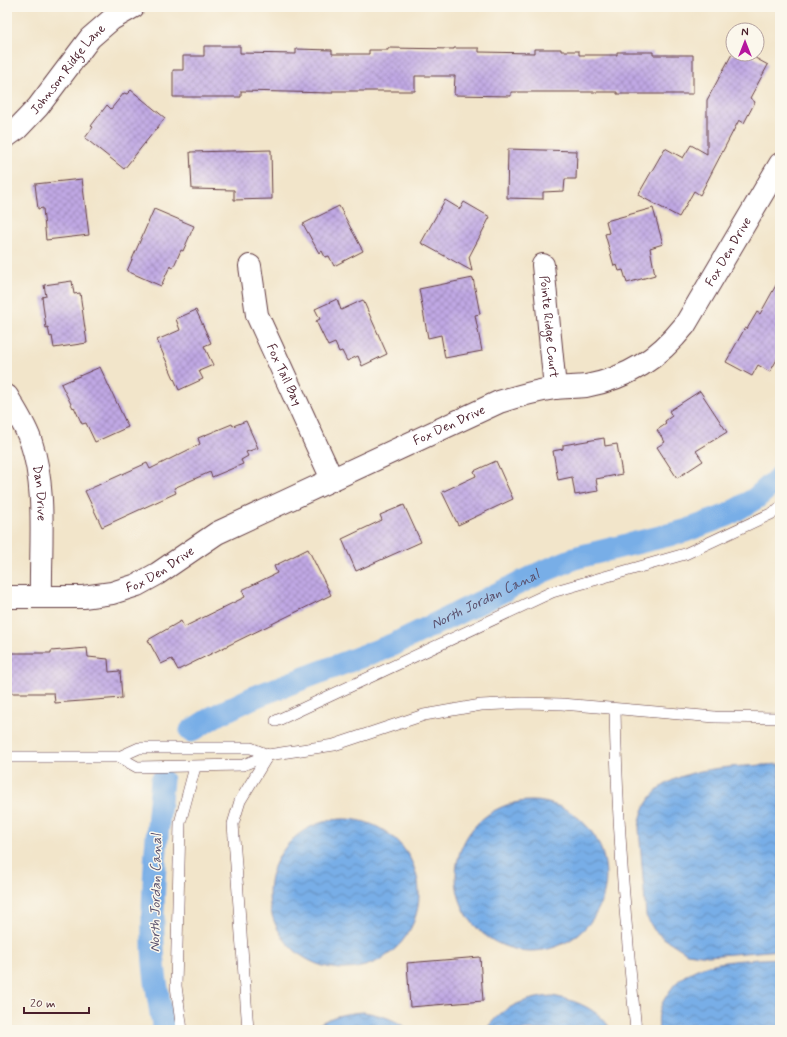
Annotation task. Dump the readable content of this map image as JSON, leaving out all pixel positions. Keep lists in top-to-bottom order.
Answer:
{
  "streets": {
    "street": [
      "Johnson Ridge Lane",
      "Fox Den Drive",
      "Pointe Ridge Court",
      "Fox Tail Bay",
      "Dan Drive"
    ]
  },
  "crossings": [
    ["Fox Den Drive", "Pointe Ridge Court"],
    ["Fox Den Drive", "Fox Tail Bay"],
    ["Fox Den Drive", "Dan Drive"]
  ],
  "water": ["North Jordan Canal"],
  "scale_bar": "20 m",
  "north": "top"
}
